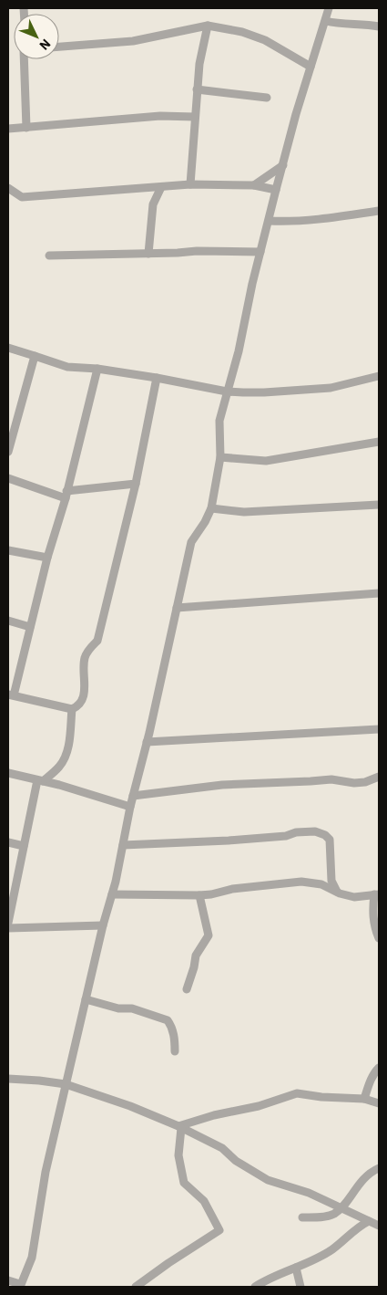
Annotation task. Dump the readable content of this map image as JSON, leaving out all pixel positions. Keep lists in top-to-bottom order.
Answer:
{
  "north": "bottom right"
}
